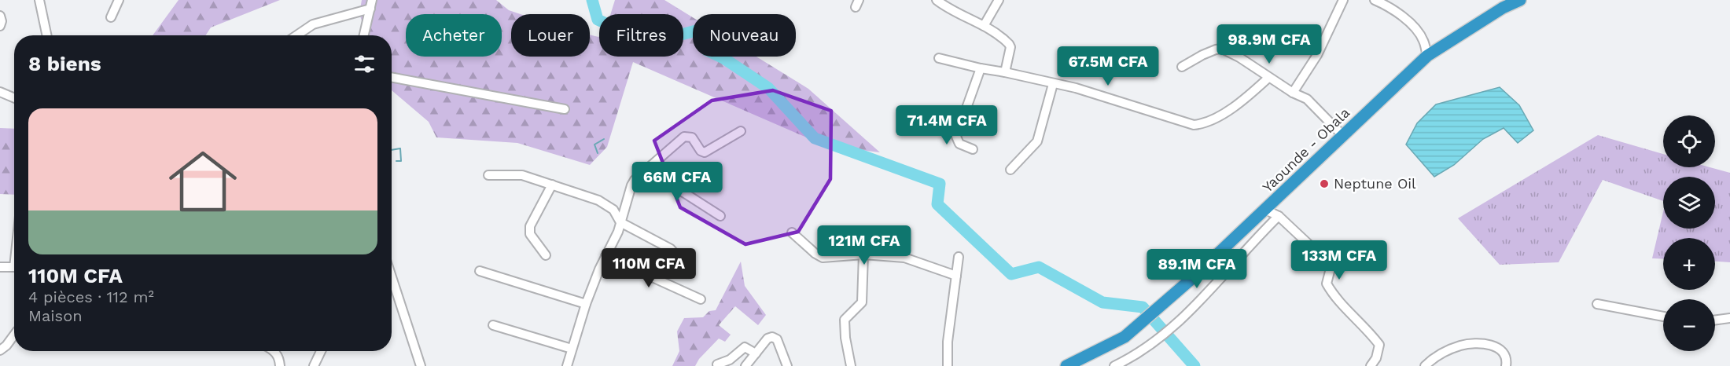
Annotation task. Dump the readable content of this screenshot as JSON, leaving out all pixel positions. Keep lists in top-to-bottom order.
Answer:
{
  "streets": {
    "highway": ["Yaounde - Obala"]
  },
  "places": ["Neptune Oil"],
  "page": {
    "chip": [
      "Acheter",
      "Louer",
      "Filtres",
      "Nouveau"
    ],
    "price": [
      "98.9M CFA",
      "67.5M CFA",
      "71.4M CFA",
      "66M CFA",
      "121M CFA",
      "133M CFA",
      "110M CFA",
      "89.1M CFA"
    ],
    "heading": "8 biens",
    "list": [
      {
        "name": "110M CFA",
        "note": "4 pièces · 112 m² · Maison"
      }
    ],
    "map_buttons": ["+", "−"]
  }
}
